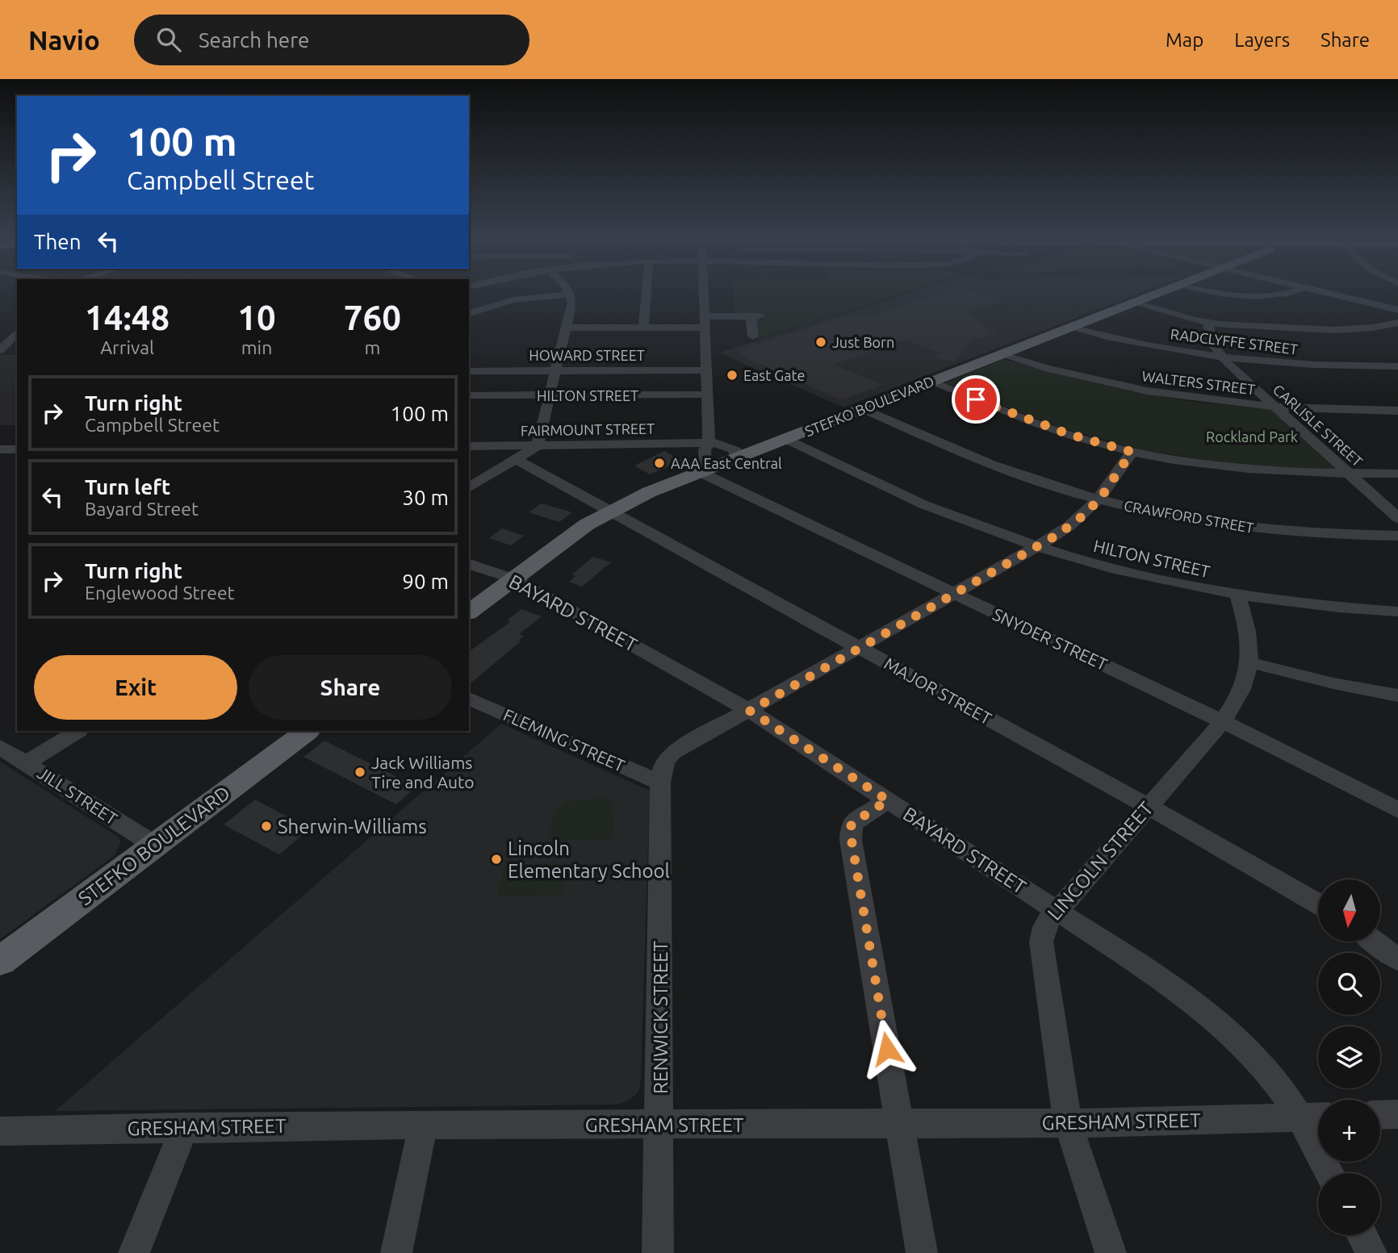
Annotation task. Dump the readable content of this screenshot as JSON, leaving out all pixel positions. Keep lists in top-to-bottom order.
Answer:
{
  "streets": {
    "main road": ["STEFKO BOULEVARD"],
    "street": [
      "RADCLYFFE STREET",
      "HOWARD STREET",
      "WALTERS STREET",
      "HILTON STREET",
      "CARLISLE STREET",
      "FAIRMOUNT STREET",
      "CRAWFORD STREET",
      "BAYARD STREET",
      "SNYDER STREET",
      "MAJOR STREET",
      "FLEMING STREET",
      "JILL STREET",
      "LINCOLN STREET",
      "RENWICK STREET",
      "GRESHAM STREET"
    ]
  },
  "crossings": [
    ["RADCLYFFE STREET", "STEFKO BOULEVARD"],
    ["RADCLYFFE STREET", "CARLISLE STREET"],
    ["WALTERS STREET", "STEFKO BOULEVARD"],
    ["WALTERS STREET", "CARLISLE STREET"],
    ["HILTON STREET", "STEFKO BOULEVARD"],
    ["HILTON STREET", "LINCOLN STREET"],
    ["HILTON STREET", "RENWICK STREET"],
    ["STEFKO BOULEVARD", "CRAWFORD STREET"],
    ["STEFKO BOULEVARD", "BAYARD STREET"],
    ["STEFKO BOULEVARD", "SNYDER STREET"],
    ["STEFKO BOULEVARD", "MAJOR STREET"],
    ["STEFKO BOULEVARD", "JILL STREET"],
    ["CRAWFORD STREET", "RENWICK STREET"],
    ["BAYARD STREET", "LINCOLN STREET"],
    ["BAYARD STREET", "RENWICK STREET"],
    ["BAYARD STREET", "GRESHAM STREET"],
    ["SNYDER STREET", "LINCOLN STREET"],
    ["SNYDER STREET", "RENWICK STREET"],
    ["MAJOR STREET", "LINCOLN STREET"],
    ["MAJOR STREET", "RENWICK STREET"],
    ["FLEMING STREET", "RENWICK STREET"],
    ["LINCOLN STREET", "GRESHAM STREET"],
    ["RENWICK STREET", "GRESHAM STREET"]
  ],
  "parks": ["Rockland Park"],
  "places": [
    "Just Born",
    "East Gate",
    "AAA East Central",
    "Jack Williams Tire and Auto",
    "Sherwin-Williams",
    "Lincoln Elementary School"
  ],
  "north": "bottom",
  "page": {
    "header": "Navio",
    "search": "Search here",
    "nav": ["Map", "Layers", "Share"],
    "turn": ["100 m", "Campbell Street"],
    "then": "Then",
    "eta": [
      "14:48",
      "Arrival",
      "10",
      "min",
      "760",
      "m"
    ],
    "list": [
      {
        "name": "Turn right",
        "note": "Campbell Street",
        "value": "100 m"
      },
      {
        "name": "Turn left",
        "note": "Bayard Street",
        "value": "30 m"
      },
      {
        "name": "Turn right",
        "note": "Englewood Street",
        "value": "90 m"
      }
    ],
    "buttons": ["Exit", "Share"],
    "map_buttons": ["+", "−"]
  }
}
